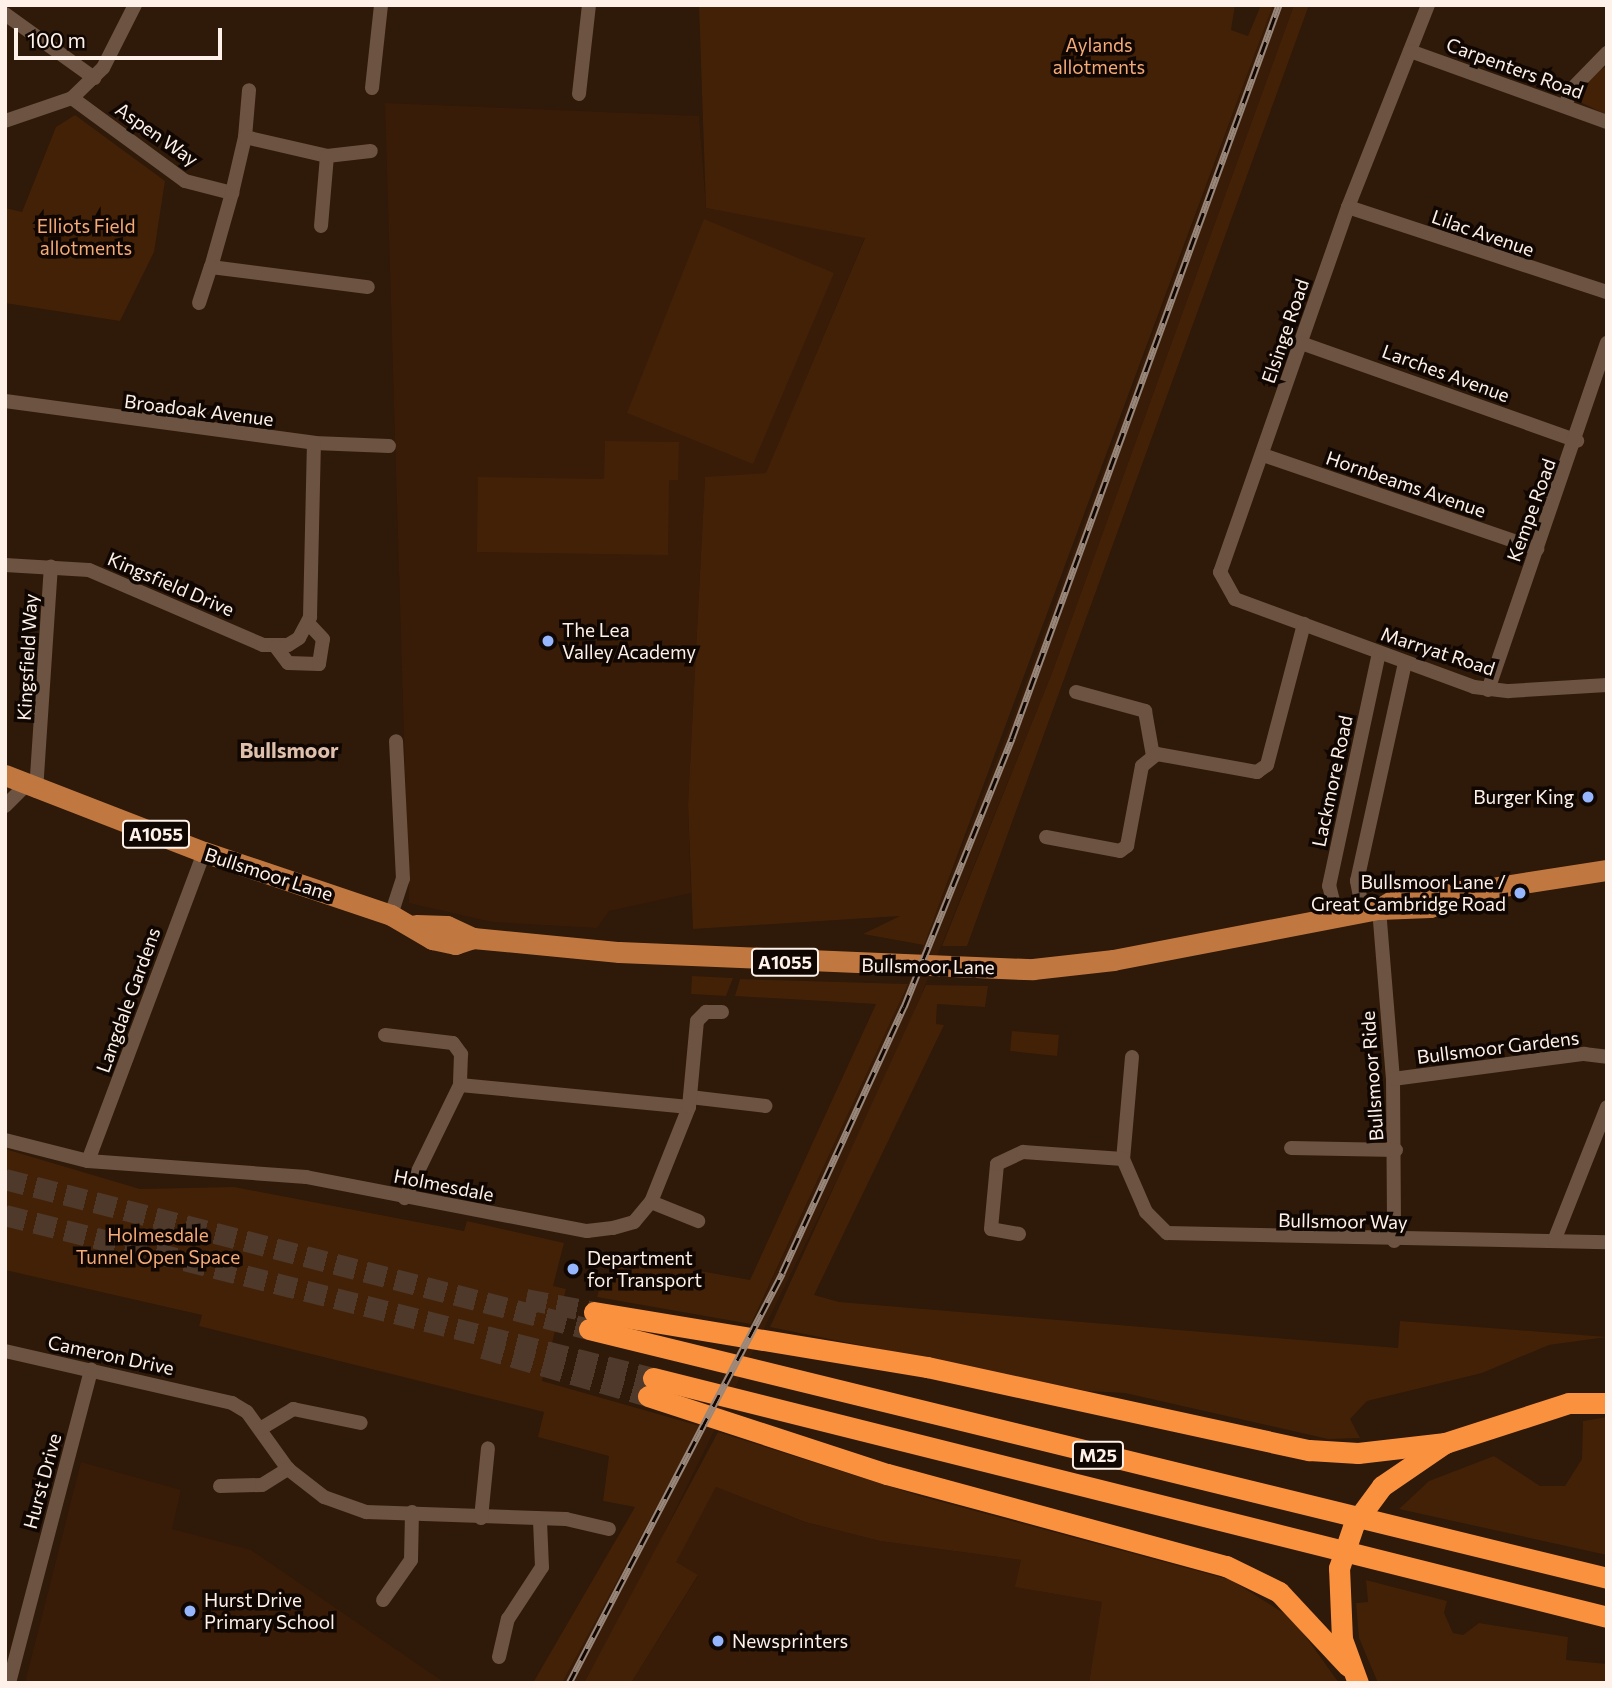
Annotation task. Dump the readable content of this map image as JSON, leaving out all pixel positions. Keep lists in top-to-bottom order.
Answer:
{
  "streets": {
    "highway": ["M25"],
    "main road": ["A1055", "Bullsmoor Lane"],
    "street": [
      "Carpenters Road",
      "Aspen Way",
      "Lilac Avenue",
      "Elsinge Road",
      "Larches Avenue",
      "Broadoak Avenue",
      "Hornbeams Avenue",
      "Kempe Road",
      "Kingsfield Drive",
      "Marryat Road",
      "Kingsfield Way",
      "Lackmore Road",
      "Langdale Gardens",
      "Bullsmoor Gardens",
      "Bullsmoor Ride",
      "Holmesdale",
      "Bullsmoor Way",
      "Cameron Drive",
      "Hurst Drive"
    ]
  },
  "crossings": [
    ["Carpenters Road", "Elsinge Road"],
    ["Lilac Avenue", "Elsinge Road"],
    ["Elsinge Road", "Larches Avenue"],
    ["Elsinge Road", "Hornbeams Avenue"],
    ["Elsinge Road", "Marryat Road"],
    ["Larches Avenue", "Kempe Road"],
    ["Broadoak Avenue", "Kingsfield Drive"],
    ["Hornbeams Avenue", "Kempe Road"],
    ["Kempe Road", "Marryat Road"],
    ["Kingsfield Drive", "Kingsfield Way"],
    ["Marryat Road", "Lackmore Road"],
    ["Kingsfield Way", "Bullsmoor Lane"],
    ["Lackmore Road", "Bullsmoor Lane"],
    ["Bullsmoor Lane", "Langdale Gardens"],
    ["Bullsmoor Lane", "Bullsmoor Ride"],
    ["Langdale Gardens", "Holmesdale"],
    ["Bullsmoor Gardens", "Bullsmoor Ride"],
    ["Bullsmoor Ride", "Bullsmoor Way"],
    ["Cameron Drive", "Hurst Drive"]
  ],
  "districts": ["Bullsmoor"],
  "parks": ["Aylands allotments", "Elliots Field allotments", "Holmesdale Tunnel Open Space"],
  "places": [
    "The Lea Valley Academy",
    "Burger King",
    "Bullsmoor Lane / Great Cambridge Road",
    "Department for Transport",
    "Hurst Drive Primary School",
    "Newsprinters"
  ],
  "scale_bar": "100 m"
}
